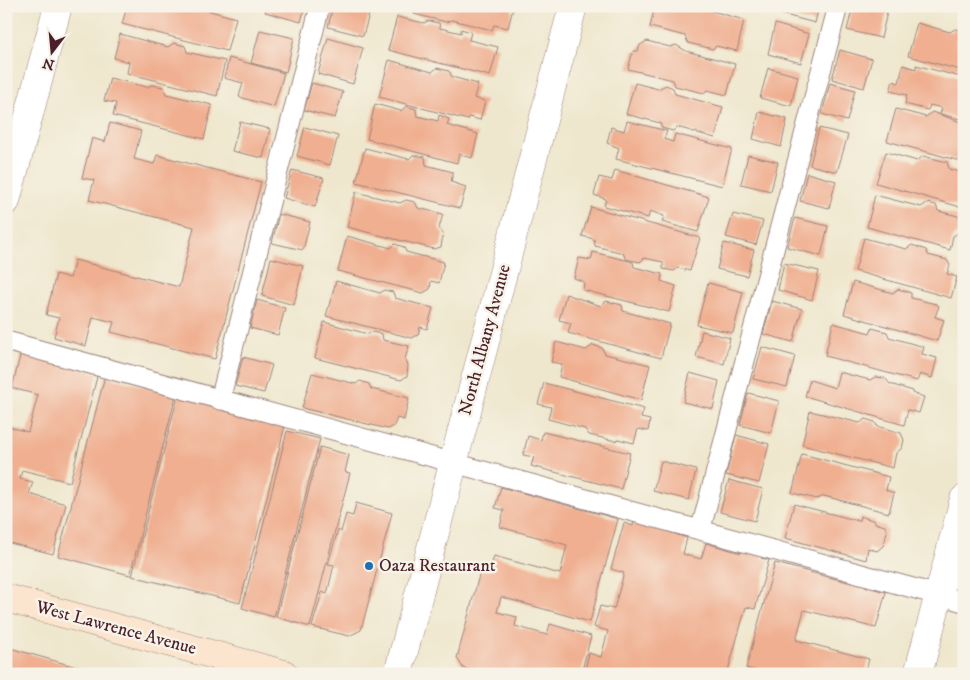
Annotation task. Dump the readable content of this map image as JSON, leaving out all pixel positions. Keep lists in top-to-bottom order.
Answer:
{
  "streets": {
    "main road": ["West Lawrence Avenue"],
    "street": ["North Albany Avenue"]
  },
  "places": ["Oaza Restaurant"],
  "north": "bottom"
}
